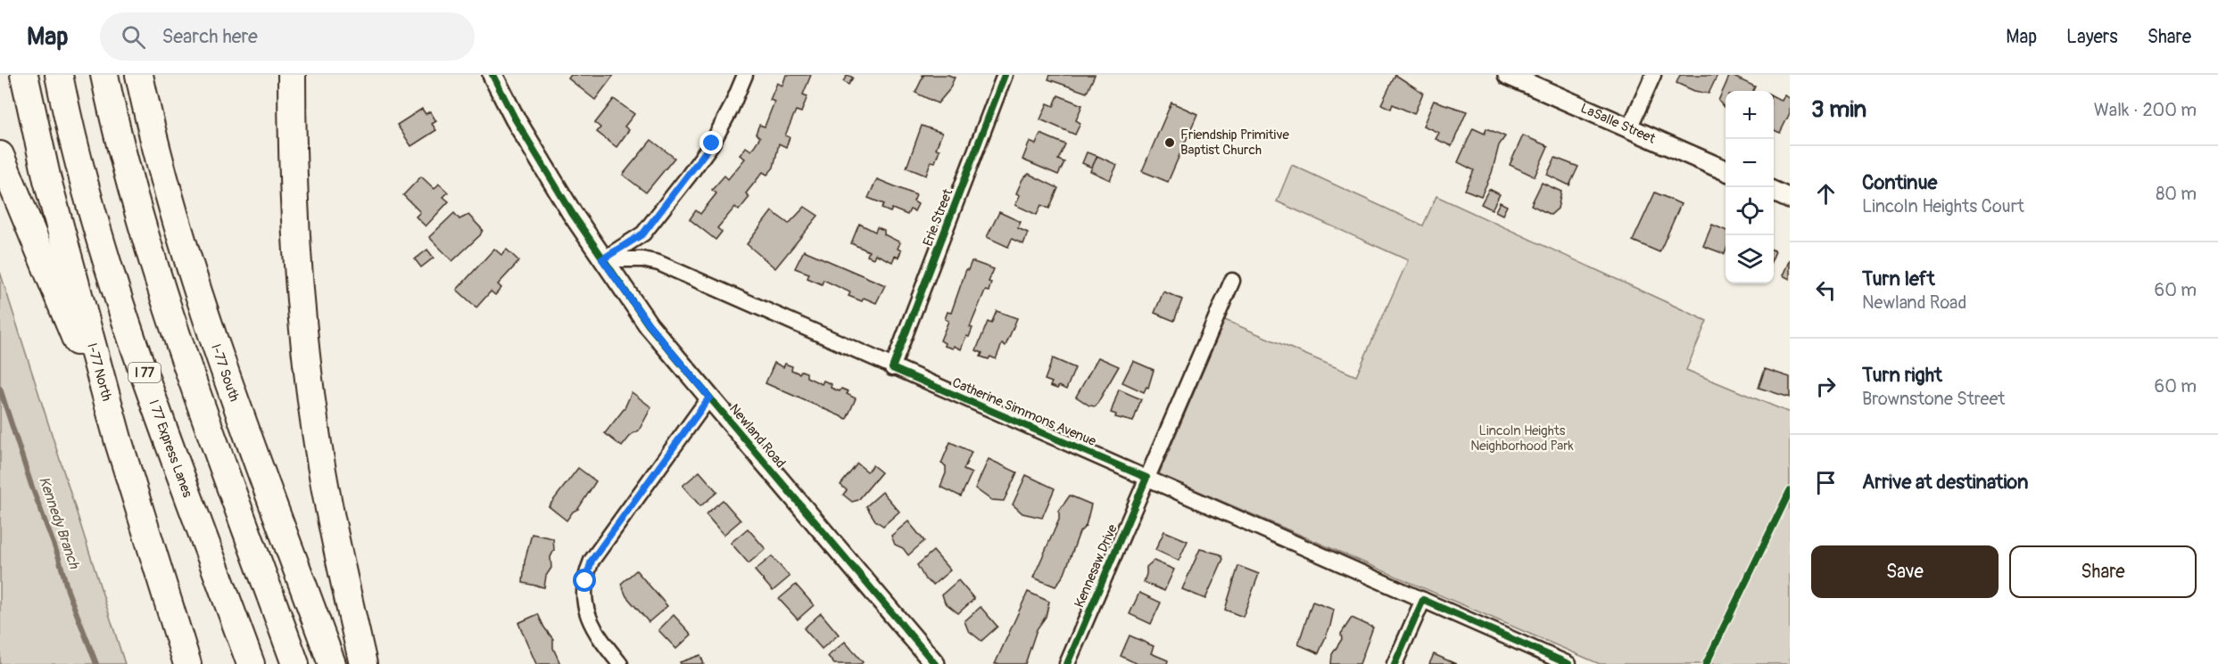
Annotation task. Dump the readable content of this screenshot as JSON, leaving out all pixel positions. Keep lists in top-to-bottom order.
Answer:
{
  "streets": {
    "highway": [
      "I-77 North",
      "I 77",
      "I-77 South",
      "I 77 Express Lanes"
    ],
    "street": [
      "LaSalle Street",
      "Erie Street",
      "Catherine Simmons Avenue",
      "Newland Road",
      "Kennesaw Drive"
    ]
  },
  "crossings": [
    ["Erie Street", "Catherine Simmons Avenue"],
    ["Catherine Simmons Avenue", "Newland Road"],
    ["Catherine Simmons Avenue", "Kennesaw Drive"]
  ],
  "water": ["Kennedy Branch"],
  "parks": ["Lincoln Heights Neighborhood Park"],
  "places": ["Friendship Primitive Baptist Church"],
  "page": {
    "header": "Map",
    "search": "Search here",
    "nav": ["Map", "Layers", "Share"],
    "heading": ["3 min", "Walk · 200 m"],
    "map_buttons": ["+", "−"],
    "list": [
      ["Continue", "Lincoln Heights Court", "80 m"],
      ["Turn left", "Newland Road", "60 m"],
      ["Turn right", "Brownstone Street", "60 m"],
      "Arrive at destination"
    ],
    "buttons": ["Save", "Share"]
  }
}
